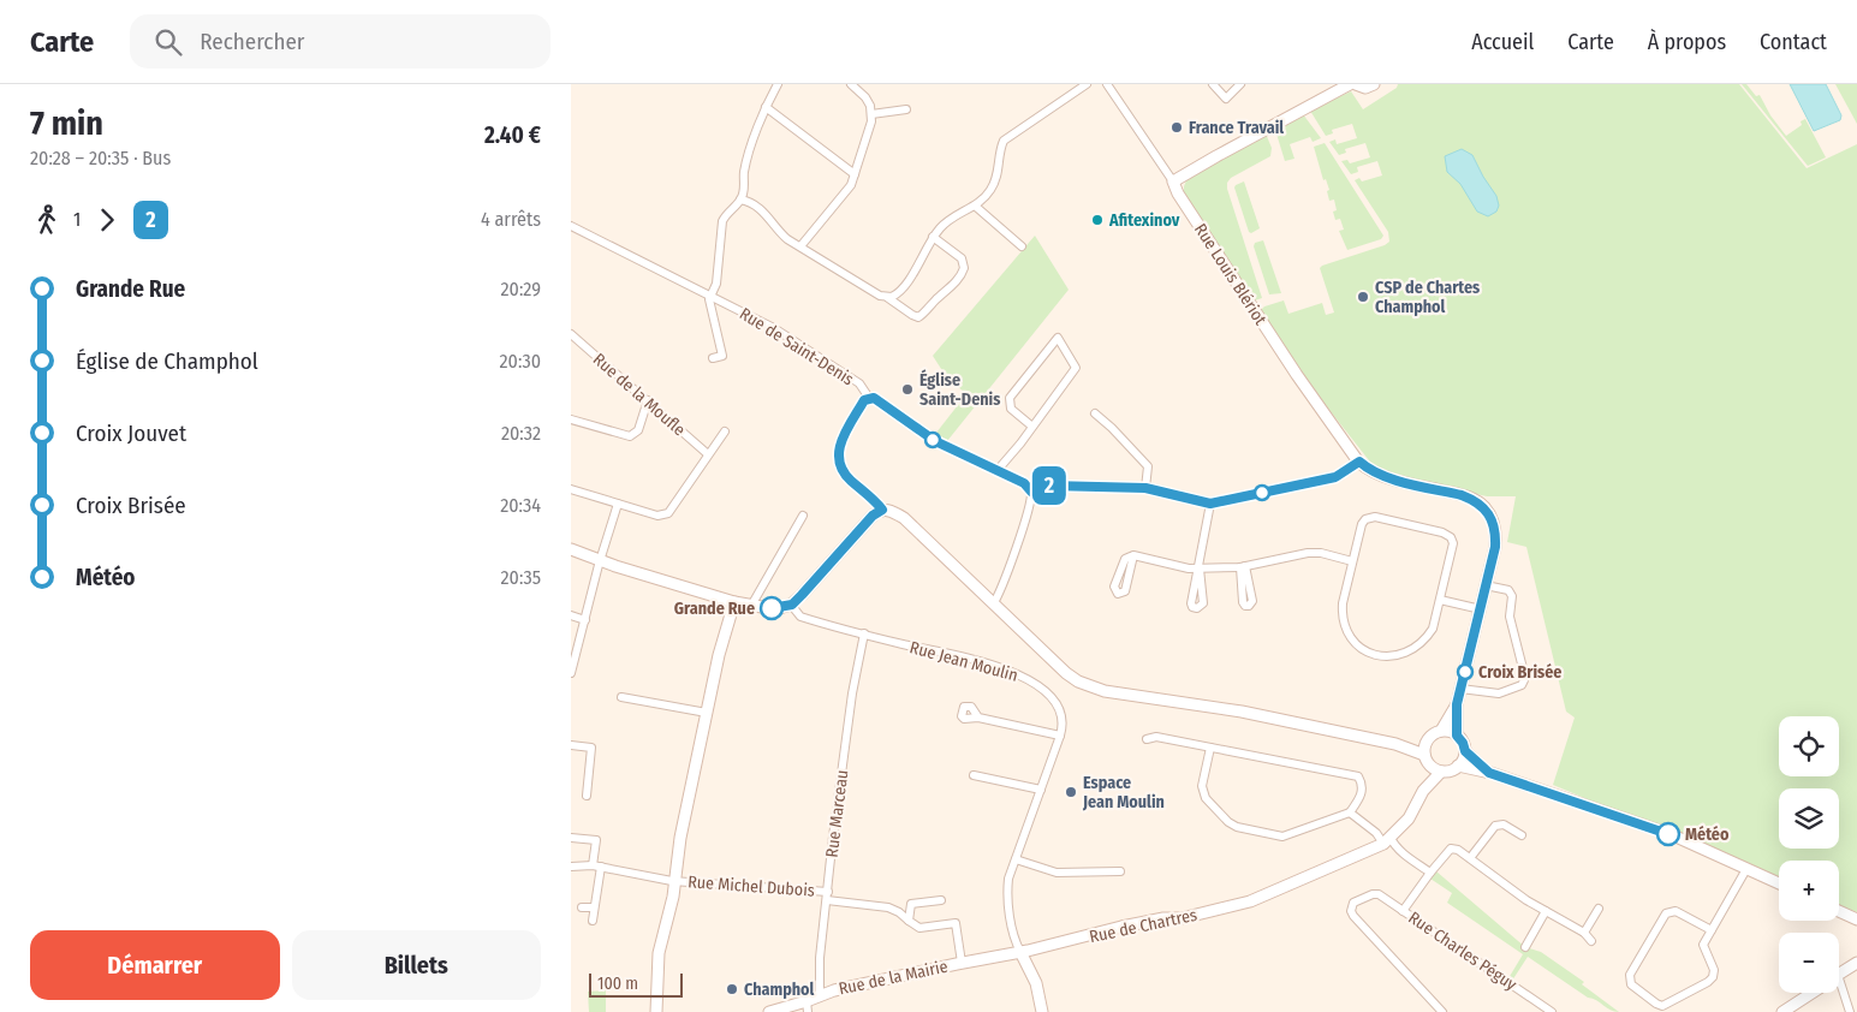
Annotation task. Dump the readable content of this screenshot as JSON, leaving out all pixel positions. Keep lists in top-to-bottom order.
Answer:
{
  "streets": {
    "street": [
      "Rue Louis Blériot",
      "Rue de Saint-Denis",
      "Rue de la Moufle",
      "Rue Jean Moulin",
      "Rue Marceau",
      "Rue Michel Dubois",
      "Rue de Chartres",
      "Rue Charles Péguy",
      "Rue de la Mairie"
    ]
  },
  "crossings": [
    ["Rue Jean Moulin", "Rue Marceau"],
    ["Rue Jean Moulin", "Rue de Chartres"],
    ["Rue Jean Moulin", "Rue de la Mairie"],
    ["Rue Marceau", "Rue Michel Dubois"],
    ["Rue Marceau", "Rue de la Mairie"],
    ["Rue Michel Dubois", "Rue de la Mairie"],
    ["Rue de Chartres", "Rue de la Mairie"]
  ],
  "places": [
    "France Travail",
    "Afitexinov",
    "CSP de Chartes Champhol",
    "Église Saint-Denis",
    "Grande Rue",
    "Croix Brisée",
    "Espace Jean Moulin",
    "Météo",
    "Champhol"
  ],
  "lines": ["bus line 2"],
  "scale_bar": "100 m",
  "page": {
    "header": "Carte",
    "search": "Rechercher",
    "nav": [
      "Accueil",
      "Carte",
      "À propos",
      "Contact"
    ],
    "heading": ["7 min", "20:28 – 20:35 · Bus", "2.40 €"],
    "on_map": "2",
    "legs": ["1", "2", "4 arrêts"],
    "list": [
      {
        "name": "Grande Rue",
        "value": "20:29"
      },
      {
        "name": "Église de Champhol",
        "value": "20:30"
      },
      {
        "name": "Croix Jouvet",
        "value": "20:32"
      },
      {
        "name": "Croix Brisée",
        "value": "20:34"
      },
      {
        "name": "Météo",
        "value": "20:35"
      }
    ],
    "map_buttons": ["+", "−"],
    "buttons": ["Démarrer", "Billets"],
    "scale": "100 m"
  }
}
